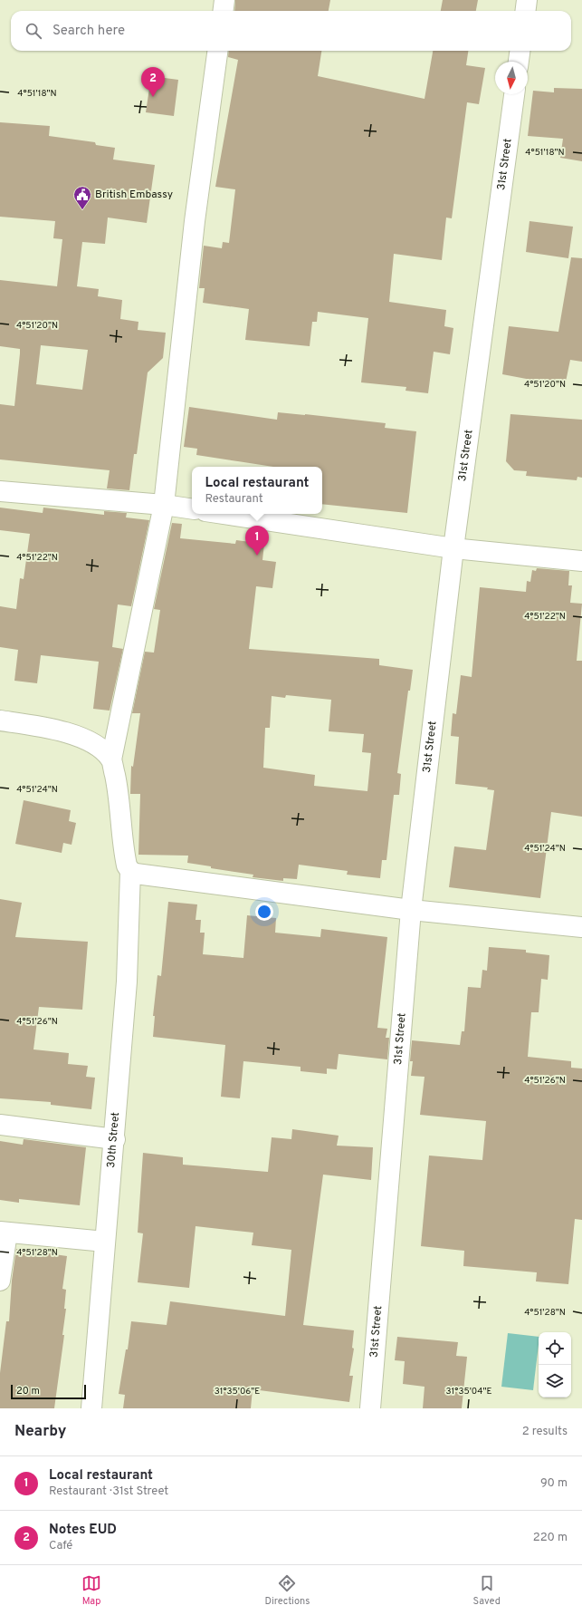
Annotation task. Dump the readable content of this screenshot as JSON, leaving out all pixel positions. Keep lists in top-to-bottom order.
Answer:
{
  "streets": {
    "street": ["31st Street", "30th Street"]
  },
  "places": {
    "public building": ["British Embassy"]
  },
  "scale_bar": "20 m",
  "north": "bottom",
  "page": {
    "search": "Search here",
    "pins": ["2", "1"],
    "popup": ["Local restaurant", "Restaurant"],
    "scale": "20 m",
    "heading": ["Nearby", "2 results"],
    "list": [
      {
        "mark": "1",
        "name": "Local restaurant",
        "note": "Restaurant · 31st Street",
        "value": "90 m"
      },
      {
        "mark": "2",
        "name": "Notes EUD",
        "note": "Café",
        "value": "220 m"
      }
    ],
    "nav": ["Map", "Directions", "Saved"]
  },
  "coordinates": [
    "4°51'18\"N",
    "4°51'20\"N",
    "4°51'22\"N",
    "4°51'24\"N",
    "4°51'26\"N",
    "4°51'28\"N",
    "31°35'06\"E",
    "31°35'04\"E"
  ]
}
